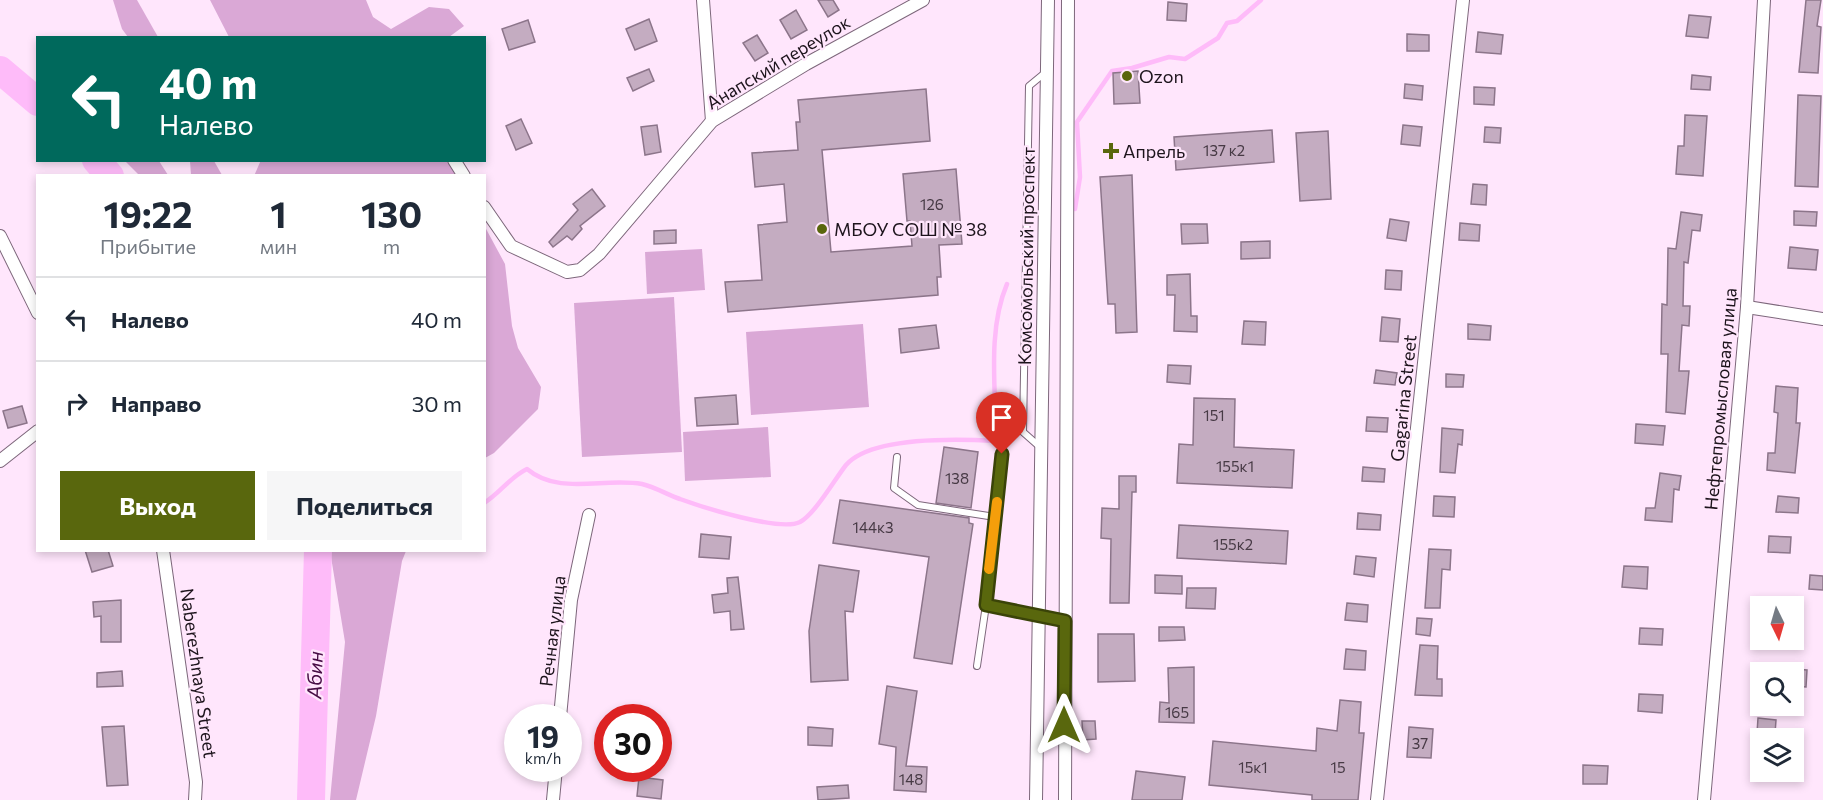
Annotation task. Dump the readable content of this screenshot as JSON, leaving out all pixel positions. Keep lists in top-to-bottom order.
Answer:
{
  "streets": {
    "street": [
      "Анапский переулок",
      "Комсомольский проспект",
      "Gagarina Street",
      "Нефтепромысловая улица",
      "Речная улица",
      "Naberezhnaya Street"
    ]
  },
  "water": ["Абин"],
  "places": {
    "other": ["Ozon", "МБОУ СОШ № 38"],
    "health": ["Апрель"]
  },
  "house_numbers": [
    "137 к2",
    "126",
    "151",
    "155к1",
    "138",
    "144к3",
    "155к2",
    "165",
    "37",
    "15к1",
    "15",
    "148"
  ],
  "north": "bottom",
  "page": {
    "turn": ["40 m", "Налево"],
    "eta": [
      "19:22",
      "Прибытие",
      "1",
      "мин",
      "130",
      "m"
    ],
    "list": [
      {
        "name": "Налево",
        "value": "40 m"
      },
      {
        "name": "Направо",
        "value": "30 m"
      }
    ],
    "buttons": ["Выход", "Поделиться"],
    "speed": "19 km/h",
    "limit": "30"
  }
}
